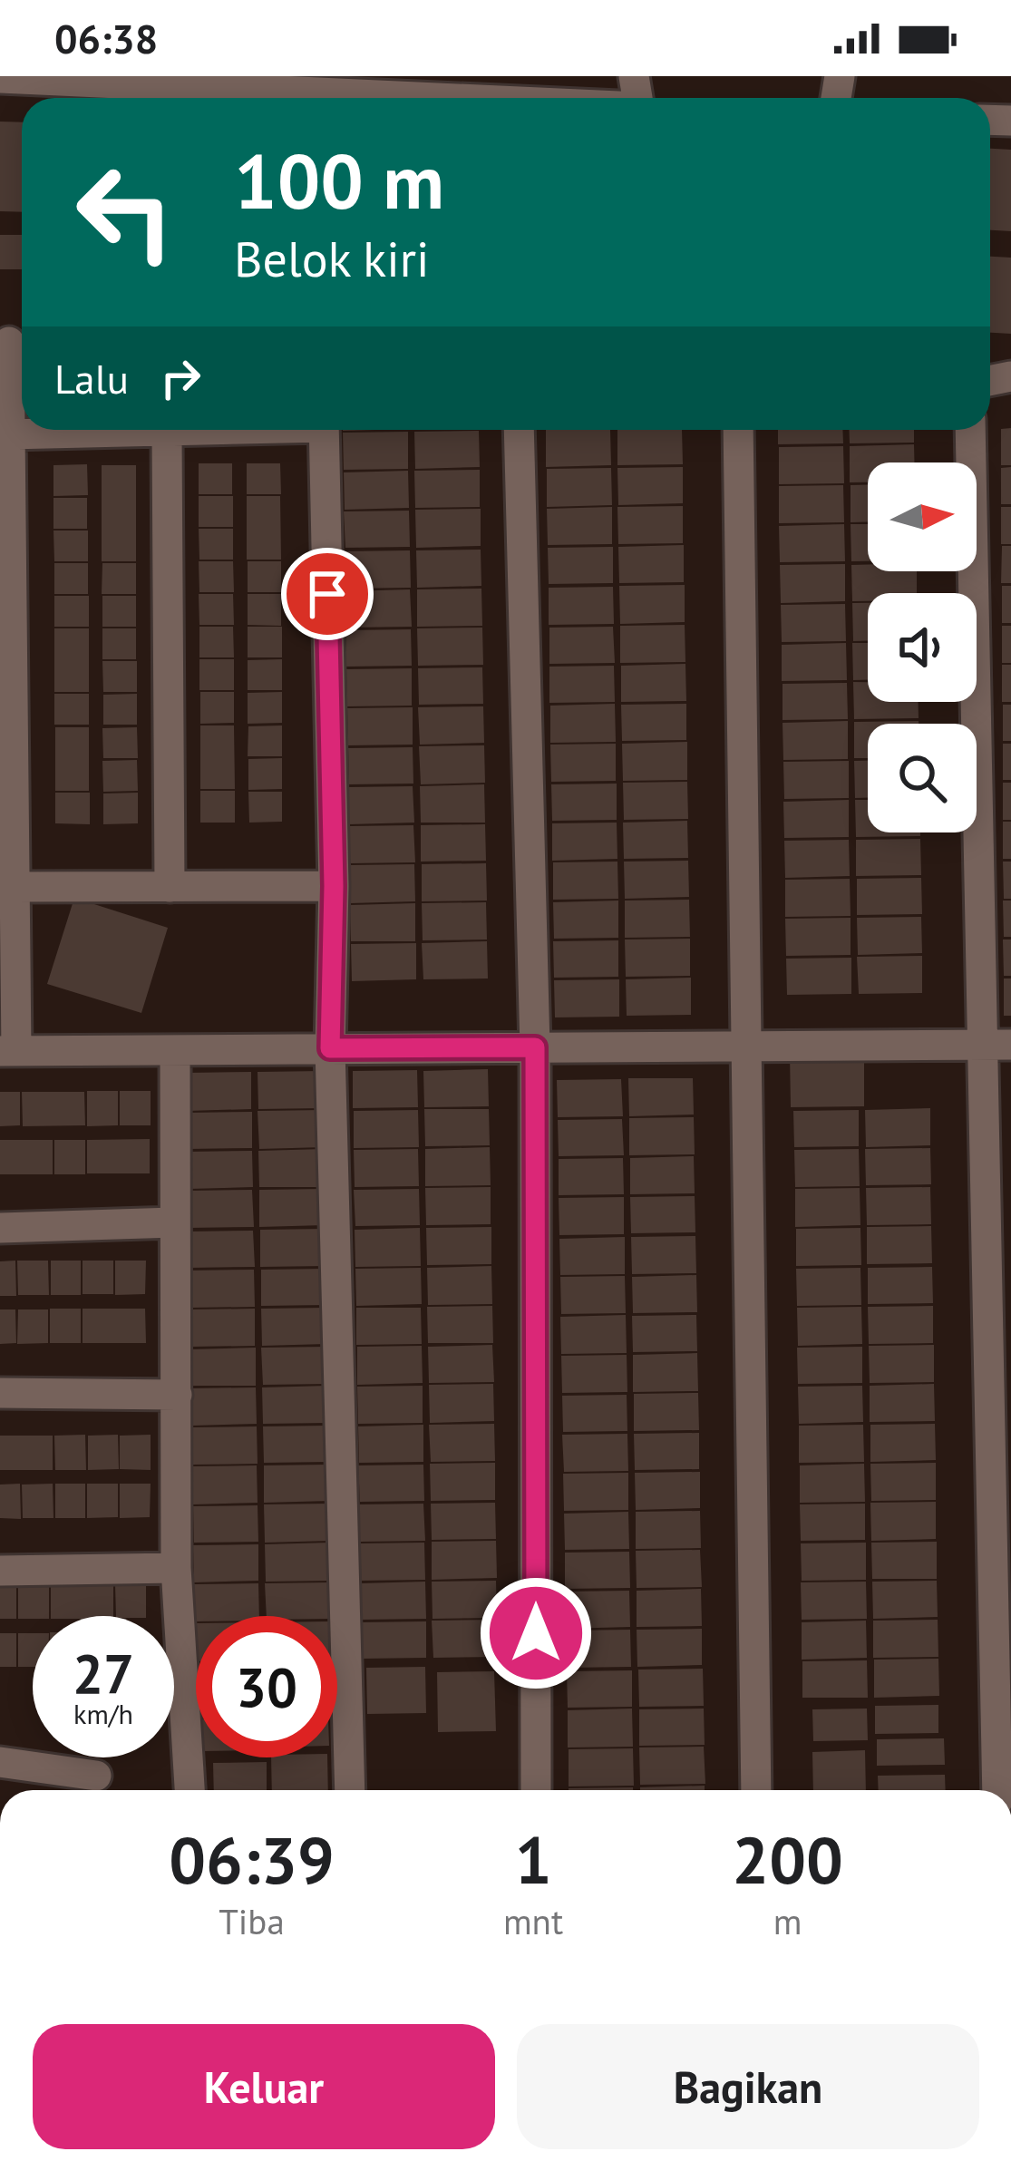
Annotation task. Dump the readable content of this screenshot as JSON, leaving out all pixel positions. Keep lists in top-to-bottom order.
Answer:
{
  "north": "right",
  "page": {
    "status": "06:38",
    "turn": ["100 m", "Belok kiri"],
    "then": "Lalu",
    "speed": "27 km/h",
    "limit": "30",
    "eta": [
      "06:39",
      "Tiba",
      "1",
      "mnt",
      "200",
      "m"
    ],
    "buttons": ["Keluar", "Bagikan"]
  }
}
